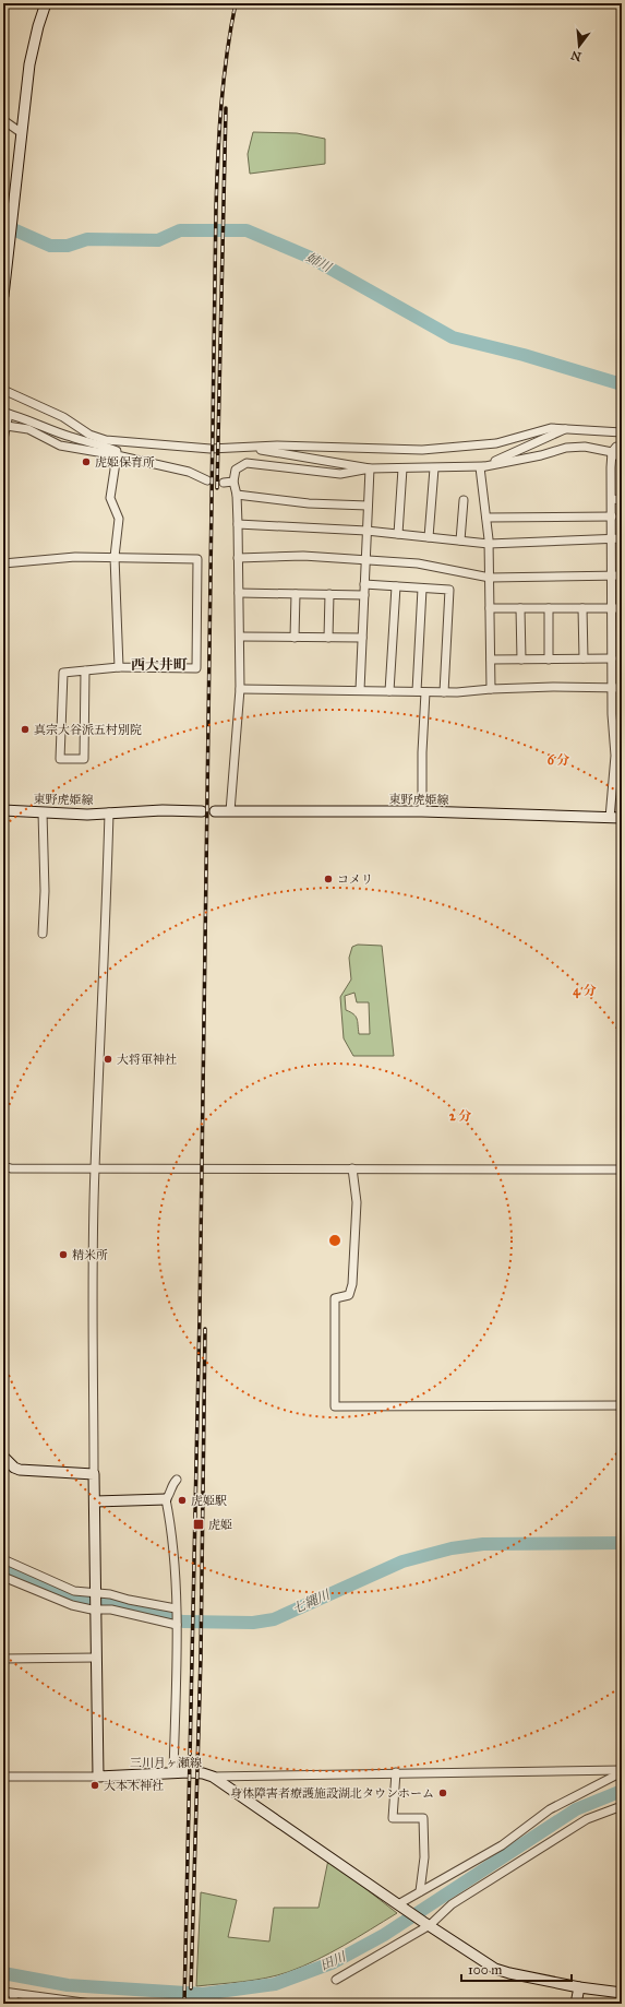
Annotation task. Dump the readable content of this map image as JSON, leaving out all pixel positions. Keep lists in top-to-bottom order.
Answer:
{
  "streets": {
    "main road": ["東野虎姫線", "三川月ヶ瀬線"]
  },
  "districts": ["西大井町"],
  "water": ["姉川", "七縄川", "田川"],
  "places": {
    "other": [
      "虎姫保育所",
      "真宗大谷派五村別院",
      "コメリ",
      "大将軍神社",
      "精米所",
      "虎姫駅",
      "大本木神社",
      "身体障害者療護施設湖北タウンホーム"
    ],
    "transit": ["虎姫"]
  },
  "scale_bar": "100 m",
  "north": "bottom",
  "rings": ["6 分", "4 分", "2 分"]
}
